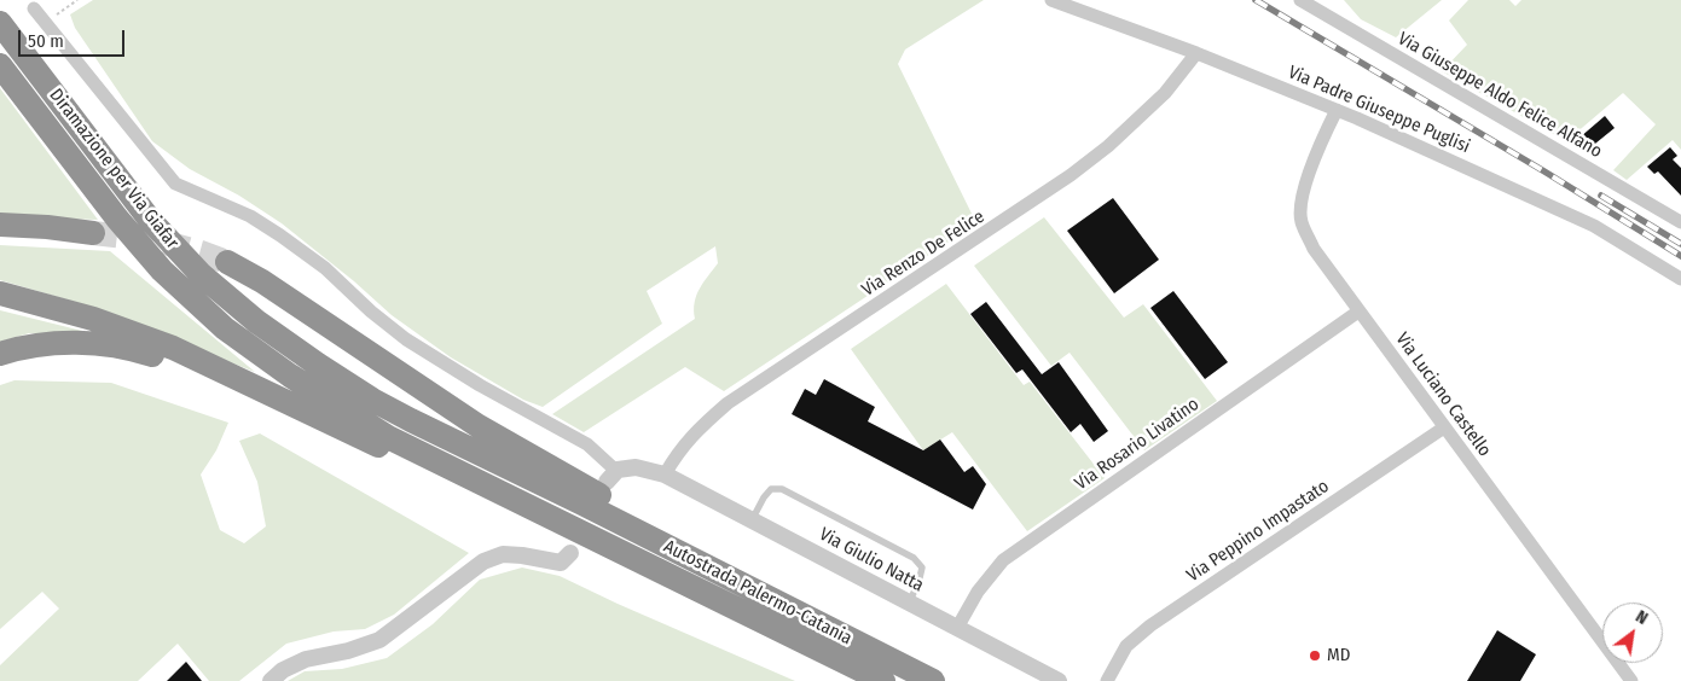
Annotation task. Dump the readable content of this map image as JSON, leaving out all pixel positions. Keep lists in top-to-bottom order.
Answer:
{
  "streets": {
    "highway": ["Diramazione per Via Giafar", "Autostrada Palermo-Catania"],
    "street": [
      "Via Giuseppe Aldo Felice Alfano",
      "Via Padre Giuseppe Puglisi",
      "Via Renzo De Felice",
      "Via Luciano Castello",
      "Via Rosario Livatino",
      "Via Peppino Impastato",
      "Via Giulio Natta"
    ]
  },
  "crossings": [
    ["Via Padre Giuseppe Puglisi", "Via Renzo De Felice"],
    ["Via Padre Giuseppe Puglisi", "Via Luciano Castello"],
    ["Diramazione per Via Giafar", "Autostrada Palermo-Catania"],
    ["Via Renzo De Felice", "Via Giulio Natta"],
    ["Via Luciano Castello", "Via Rosario Livatino"],
    ["Via Luciano Castello", "Via Peppino Impastato"],
    ["Via Rosario Livatino", "Via Giulio Natta"]
  ],
  "places": ["MD"],
  "scale_bar": "50 m",
  "north": "top right"
}
